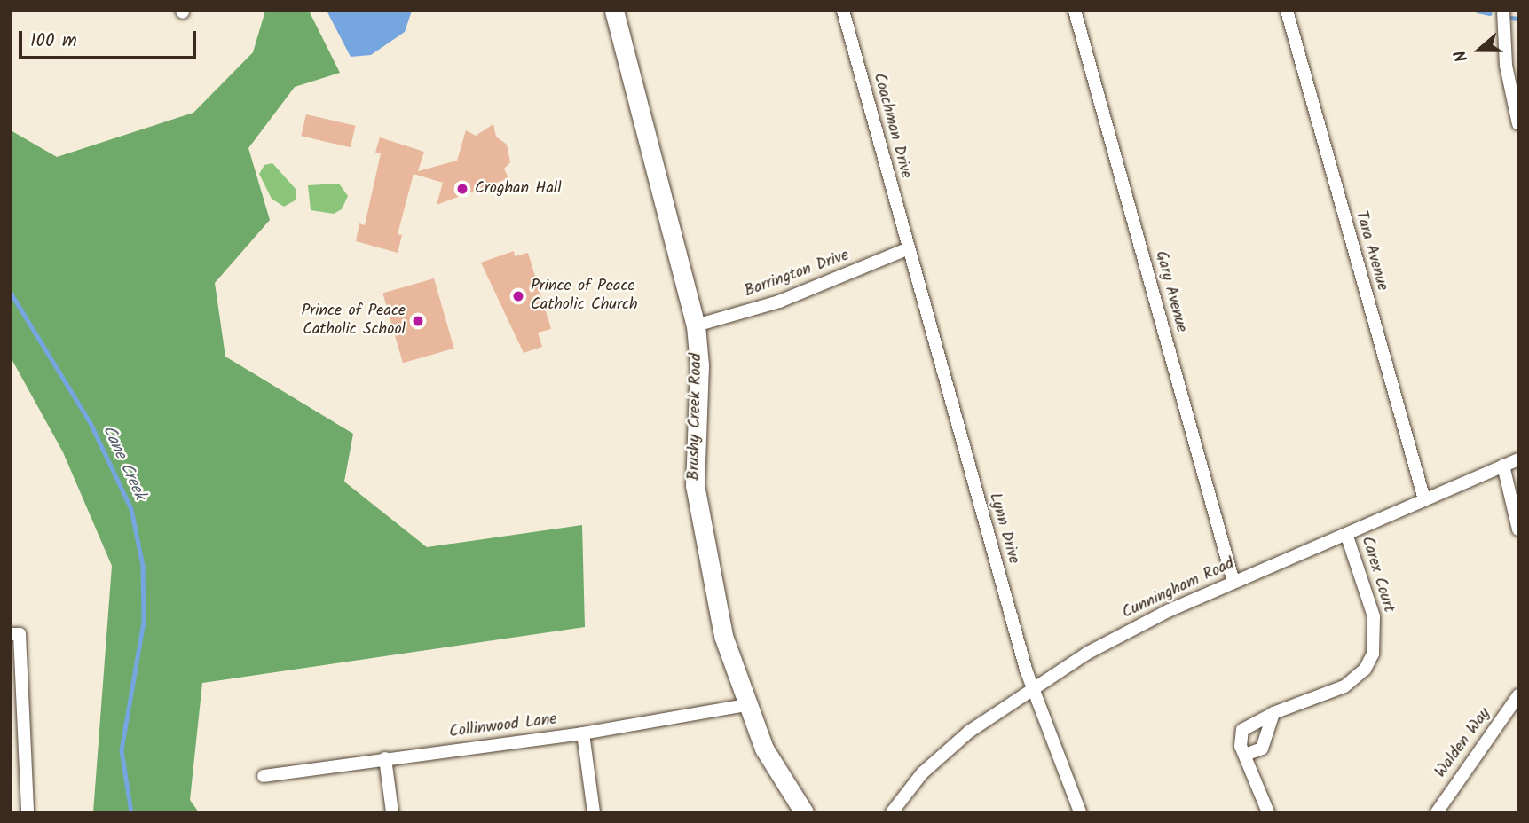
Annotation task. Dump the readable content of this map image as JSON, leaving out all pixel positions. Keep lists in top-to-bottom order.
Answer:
{
  "streets": {
    "street": [
      "Coachman Drive",
      "Tara Avenue",
      "Barrington Drive",
      "Gary Avenue",
      "Brushy Creek Road",
      "Lynn Drive",
      "Carex Court",
      "Cunningham Road",
      "Collinwood Lane",
      "Walden Way"
    ]
  },
  "crossings": [
    ["Coachman Drive", "Barrington Drive"],
    ["Coachman Drive", "Lynn Drive"],
    ["Tara Avenue", "Cunningham Road"],
    ["Barrington Drive", "Brushy Creek Road"],
    ["Barrington Drive", "Lynn Drive"],
    ["Gary Avenue", "Cunningham Road"],
    ["Brushy Creek Road", "Collinwood Lane"],
    ["Lynn Drive", "Cunningham Road"],
    ["Carex Court", "Cunningham Road"]
  ],
  "water": ["Cane Creek"],
  "places": ["Croghan Hall", "Prince of Peace Catholic Church", "Prince of Peace Catholic School"],
  "scale_bar": "100 m",
  "north": "left"
}
